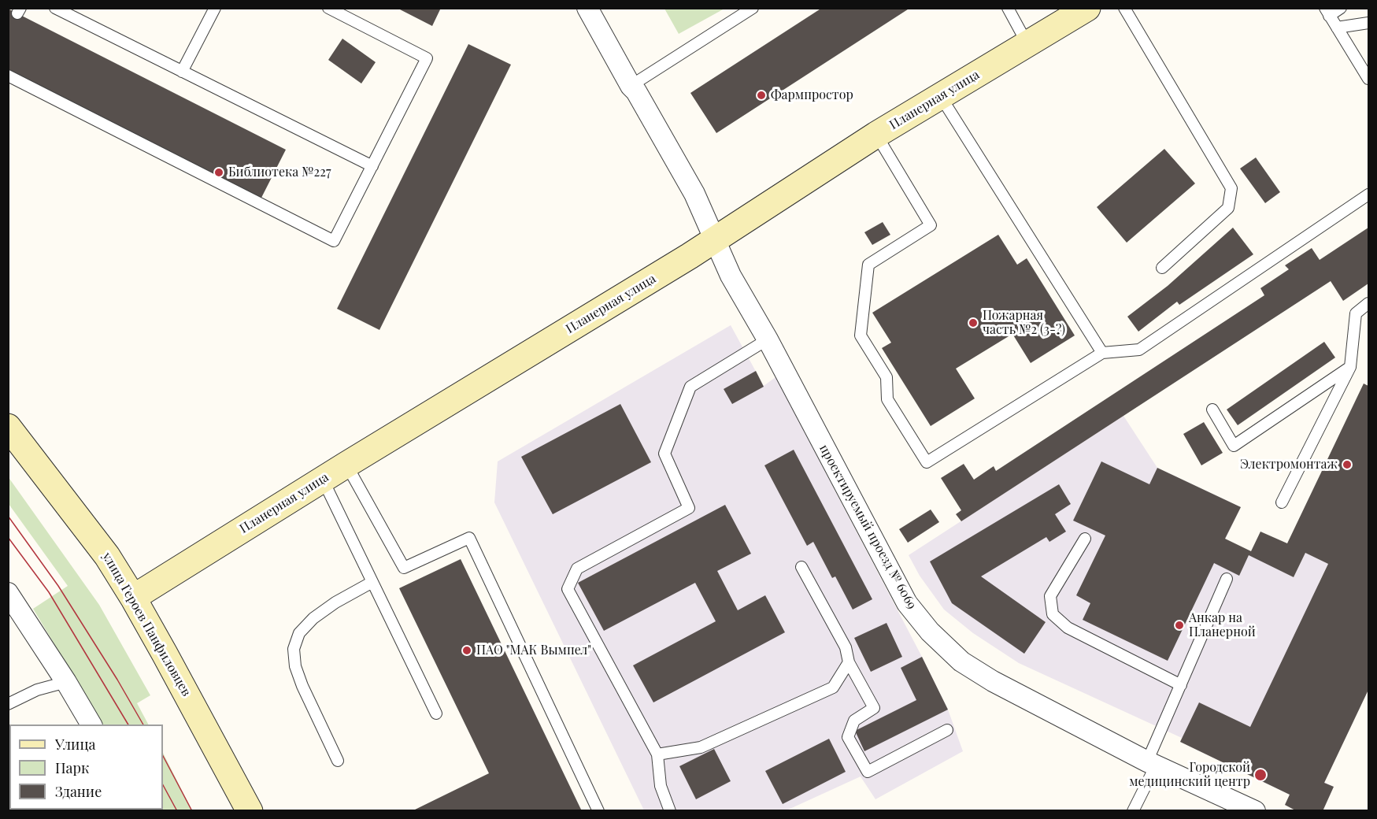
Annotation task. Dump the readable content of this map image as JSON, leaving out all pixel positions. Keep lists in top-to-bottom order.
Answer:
{
  "streets": {
    "main road": ["Планерная улица", "улица Героев Панфиловцев"],
    "street": ["проектируемый проезд № 6069"]
  },
  "crossings": [
    ["Планерная улица", "проектируемый проезд № 6069"],
    ["Планерная улица", "улица Героев Панфиловцев"]
  ],
  "places": [
    "Фармпростор",
    "Библиотека №227",
    "Пожарная часть №2 (3-?)",
    "Электромонтаж",
    "Анкар на Планерной",
    "ПАО \"МАК Вымпел\"",
    "Городской медицинский центр"
  ],
  "legend": ["Улица", "Парк", "Здание"]
}
